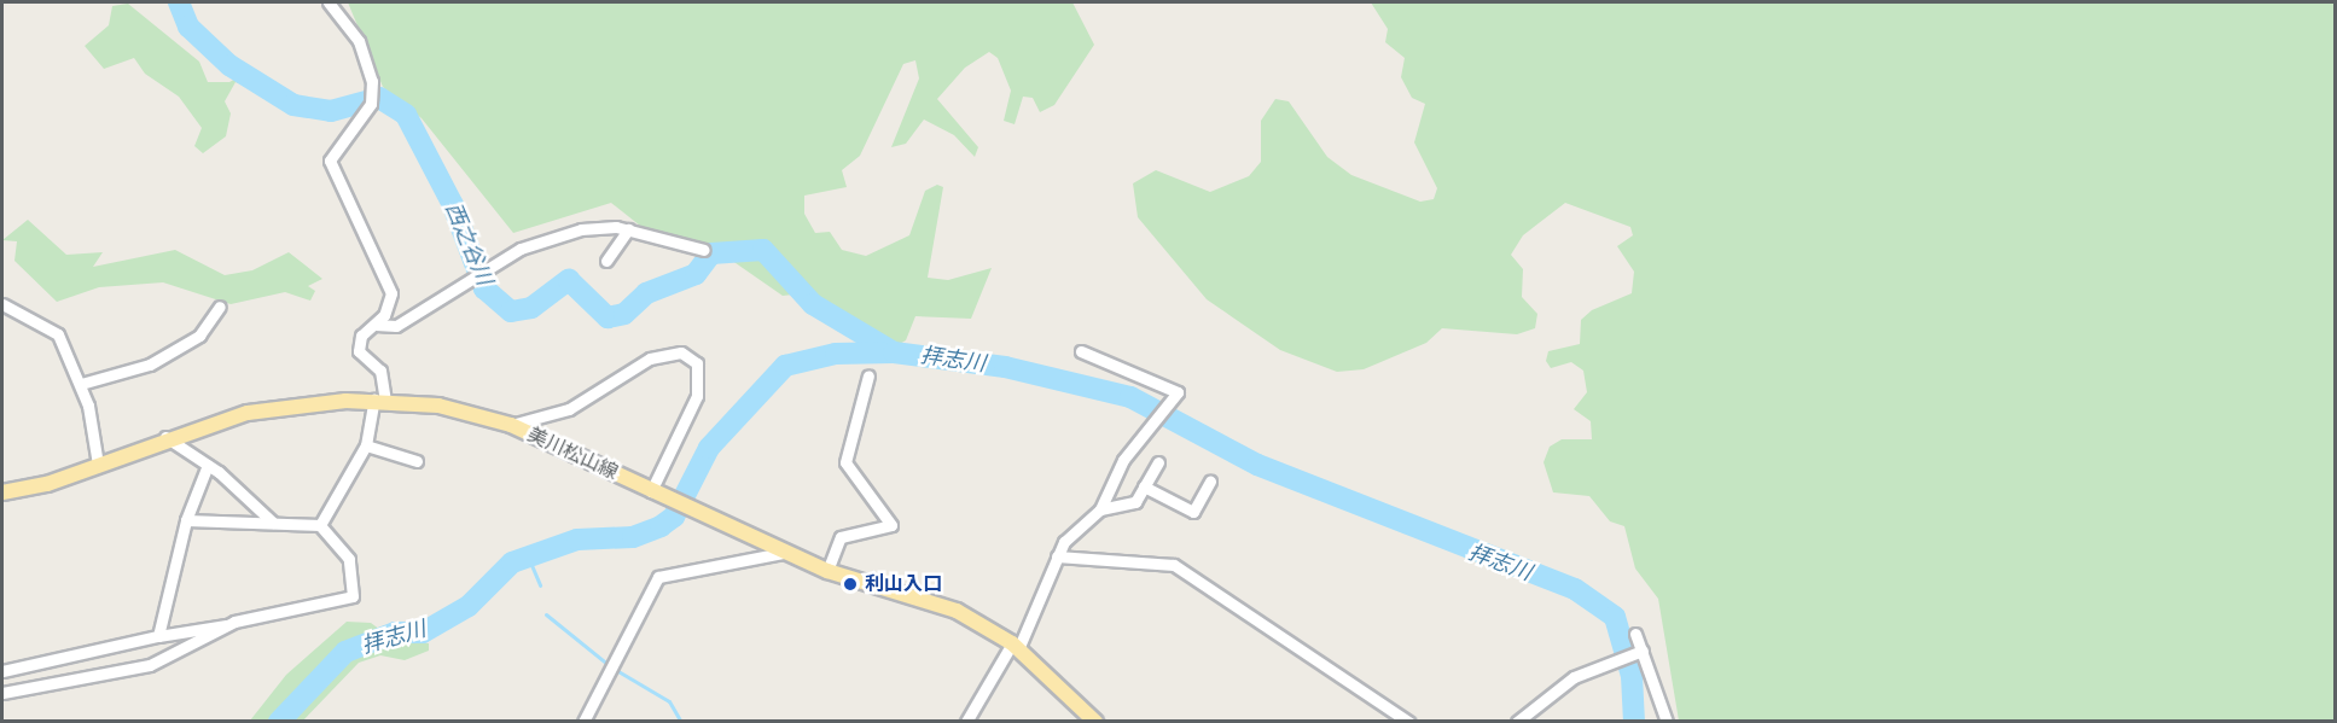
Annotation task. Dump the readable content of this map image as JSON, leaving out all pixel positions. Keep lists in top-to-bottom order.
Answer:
{
  "streets": {
    "main road": ["美川松山線"]
  },
  "water": ["西之谷川", "拝志川"],
  "places": ["利山入口"]
}
